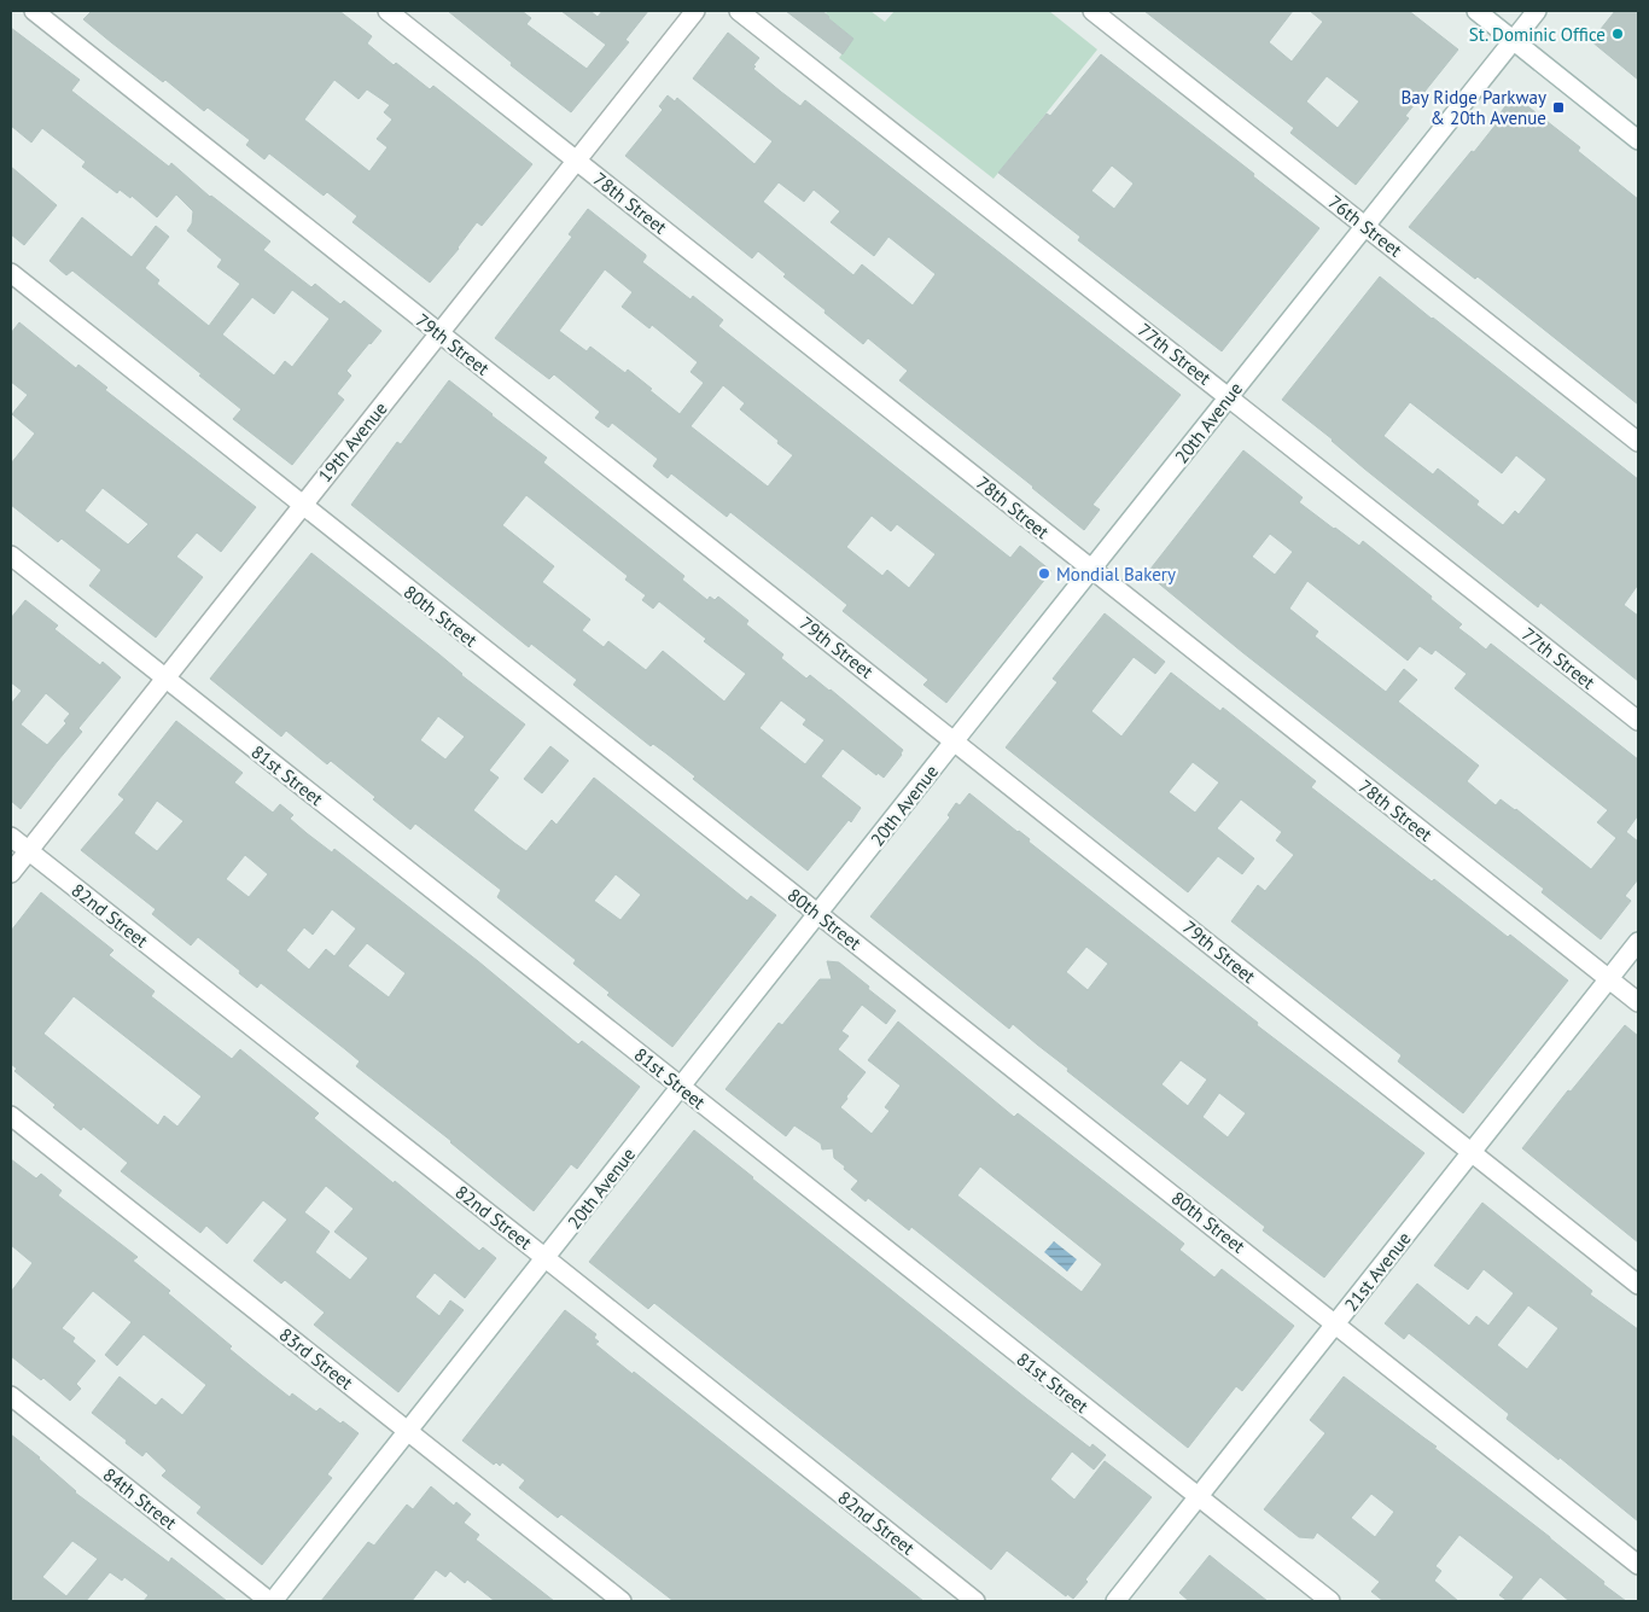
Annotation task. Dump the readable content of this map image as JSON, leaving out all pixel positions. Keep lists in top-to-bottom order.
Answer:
{
  "streets": {
    "street": [
      "78th Street",
      "76th Street",
      "79th Street",
      "77th Street",
      "20th Avenue",
      "19th Avenue",
      "80th Street",
      "81st Street",
      "82nd Street",
      "21st Avenue",
      "83rd Street",
      "84th Street"
    ]
  },
  "crossings": [
    ["78th Street", "20th Avenue"],
    ["78th Street", "19th Avenue"],
    ["78th Street", "21st Avenue"],
    ["76th Street", "20th Avenue"],
    ["79th Street", "20th Avenue"],
    ["79th Street", "19th Avenue"],
    ["79th Street", "21st Avenue"],
    ["77th Street", "20th Avenue"],
    ["20th Avenue", "80th Street"],
    ["20th Avenue", "81st Street"],
    ["20th Avenue", "82nd Street"],
    ["20th Avenue", "83rd Street"],
    ["20th Avenue", "84th Street"],
    ["19th Avenue", "80th Street"],
    ["19th Avenue", "81st Street"],
    ["19th Avenue", "82nd Street"],
    ["80th Street", "21st Avenue"],
    ["81st Street", "21st Avenue"]
  ],
  "places": {
    "other": ["St. Dominic Office", "Mondial Bakery"],
    "transit": ["Bay Ridge Parkway & 20th Avenue"]
  }
}
